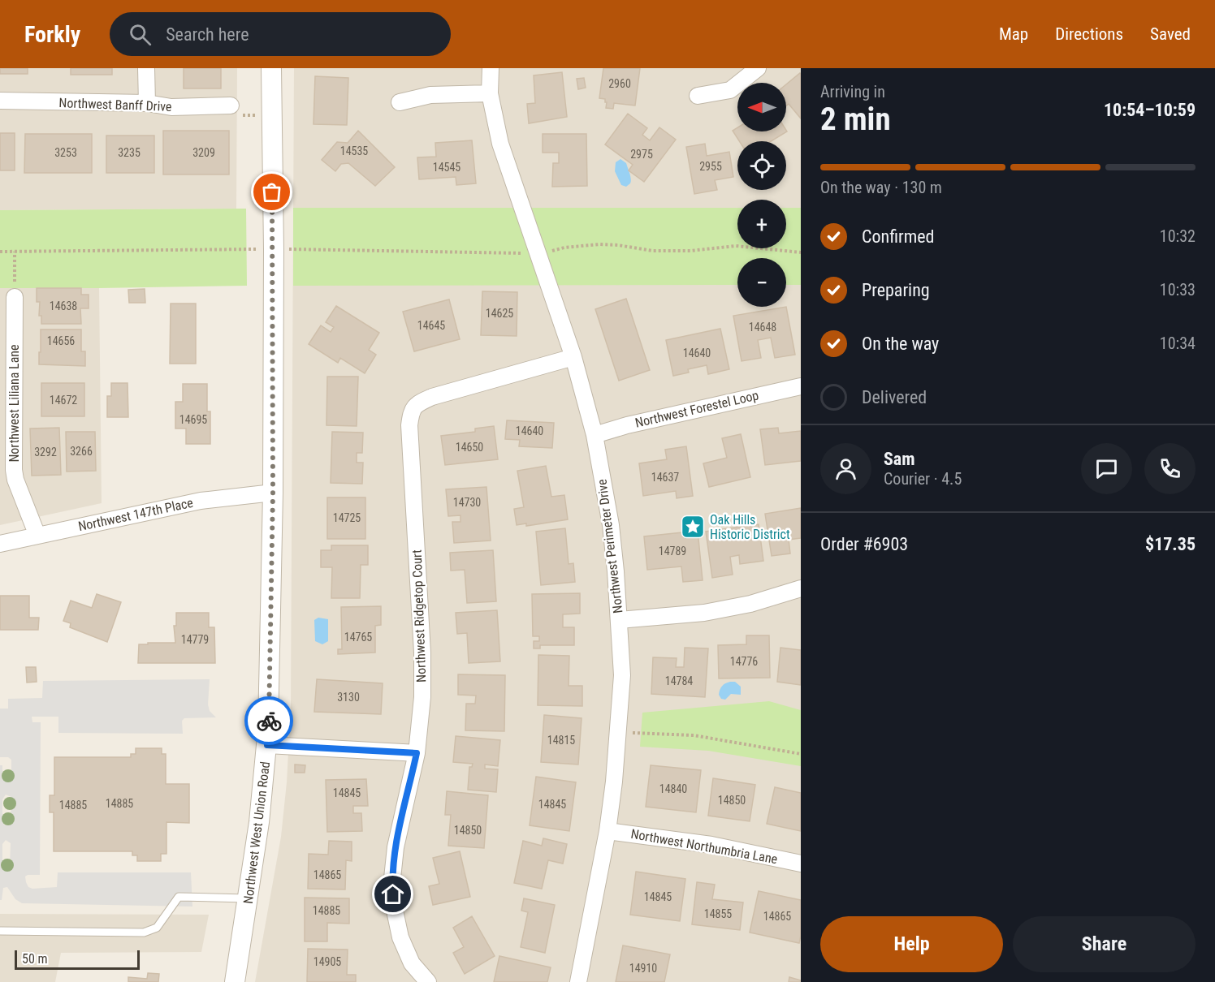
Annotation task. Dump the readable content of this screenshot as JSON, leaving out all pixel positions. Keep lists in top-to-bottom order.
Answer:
{
  "streets": {
    "street": [
      "Northwest Banff Drive",
      "Northwest Liliana Lane",
      "Northwest Forestel Loop",
      "Northwest 147th Place",
      "Northwest Perimeter Drive",
      "Northwest Ridgetop Court",
      "Northwest West Union Road",
      "Northwest Northumbria Lane"
    ]
  },
  "crossings": [
    ["Northwest Liliana Lane", "Northwest 147th Place"],
    ["Northwest Forestel Loop", "Northwest Perimeter Drive"],
    ["Northwest 147th Place", "Northwest West Union Road"],
    ["Northwest Perimeter Drive", "Northwest Ridgetop Court"],
    ["Northwest Perimeter Drive", "Northwest Northumbria Lane"]
  ],
  "places": {
    "place": ["Oak Hills Historic District"]
  },
  "house_numbers": [
    "2960",
    "14535",
    "3253",
    "3235",
    "3209",
    "2975",
    "2955",
    "14545",
    "14638",
    "14625",
    "14645",
    "14648",
    "14656",
    "14640",
    "14672",
    "14695",
    "14640",
    "14650",
    "3266",
    "3292",
    "14637",
    "14730",
    "14725",
    "14789",
    "14765",
    "14779",
    "14776",
    "14784",
    "3130",
    "14815",
    "14840",
    "14845",
    "14850",
    "14885",
    "14845",
    "14885",
    "14850",
    "14865",
    "14845",
    "14885",
    "14855",
    "14865",
    "14905",
    "14910"
  ],
  "scale_bar": "50 m",
  "north": "left",
  "page": {
    "header": "Forkly",
    "search": "Search here",
    "nav": ["Map", "Directions", "Saved"],
    "heading": ["2 min", "Arriving in", "10:54–10:59"],
    "panel": [
      "Sam",
      "Courier · 4.5",
      "Order #6903",
      "$17.35"
    ],
    "map_buttons": ["+", "−"],
    "bar": "On the way · 130 m",
    "list": [
      ["Confirmed", "10:32"],
      ["Preparing", "10:33"],
      ["On the way", "10:34"],
      "Delivered"
    ],
    "buttons": ["Help", "Share"],
    "scale": "50 m"
  }
}
